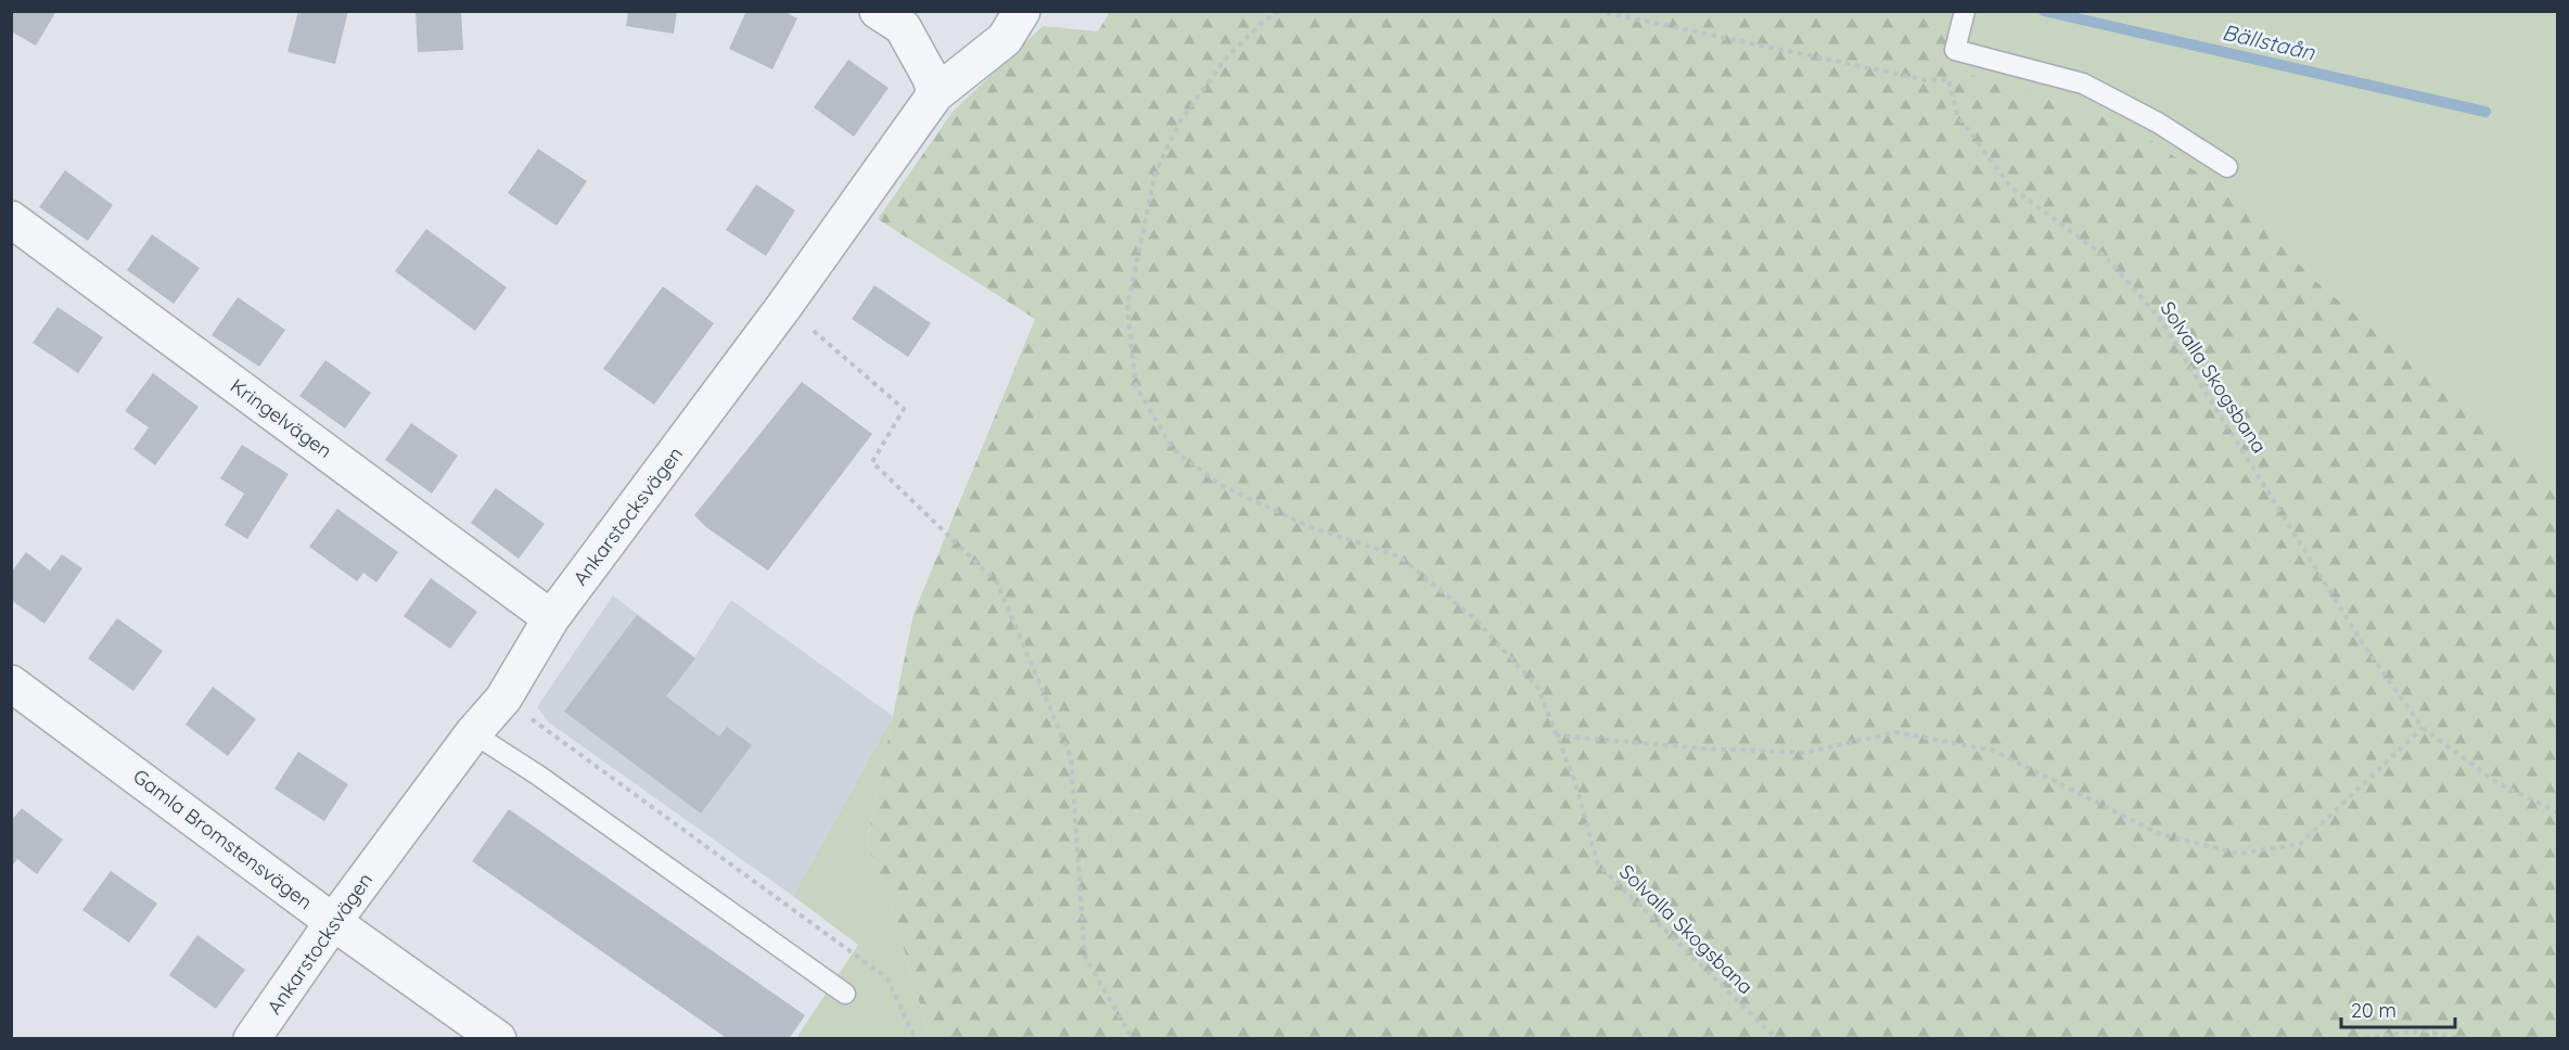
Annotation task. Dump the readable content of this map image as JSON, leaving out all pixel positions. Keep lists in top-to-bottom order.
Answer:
{
  "streets": {
    "street": ["Kringelvägen", "Ankarstocksvägen", "Gamla Bromstensvägen"],
    "path": ["Solvalla Skogsbana"]
  },
  "crossings": [
    ["Kringelvägen", "Ankarstocksvägen"],
    ["Ankarstocksvägen", "Gamla Bromstensvägen"]
  ],
  "water": ["Bällstaån"],
  "scale_bar": "20 m"
}
